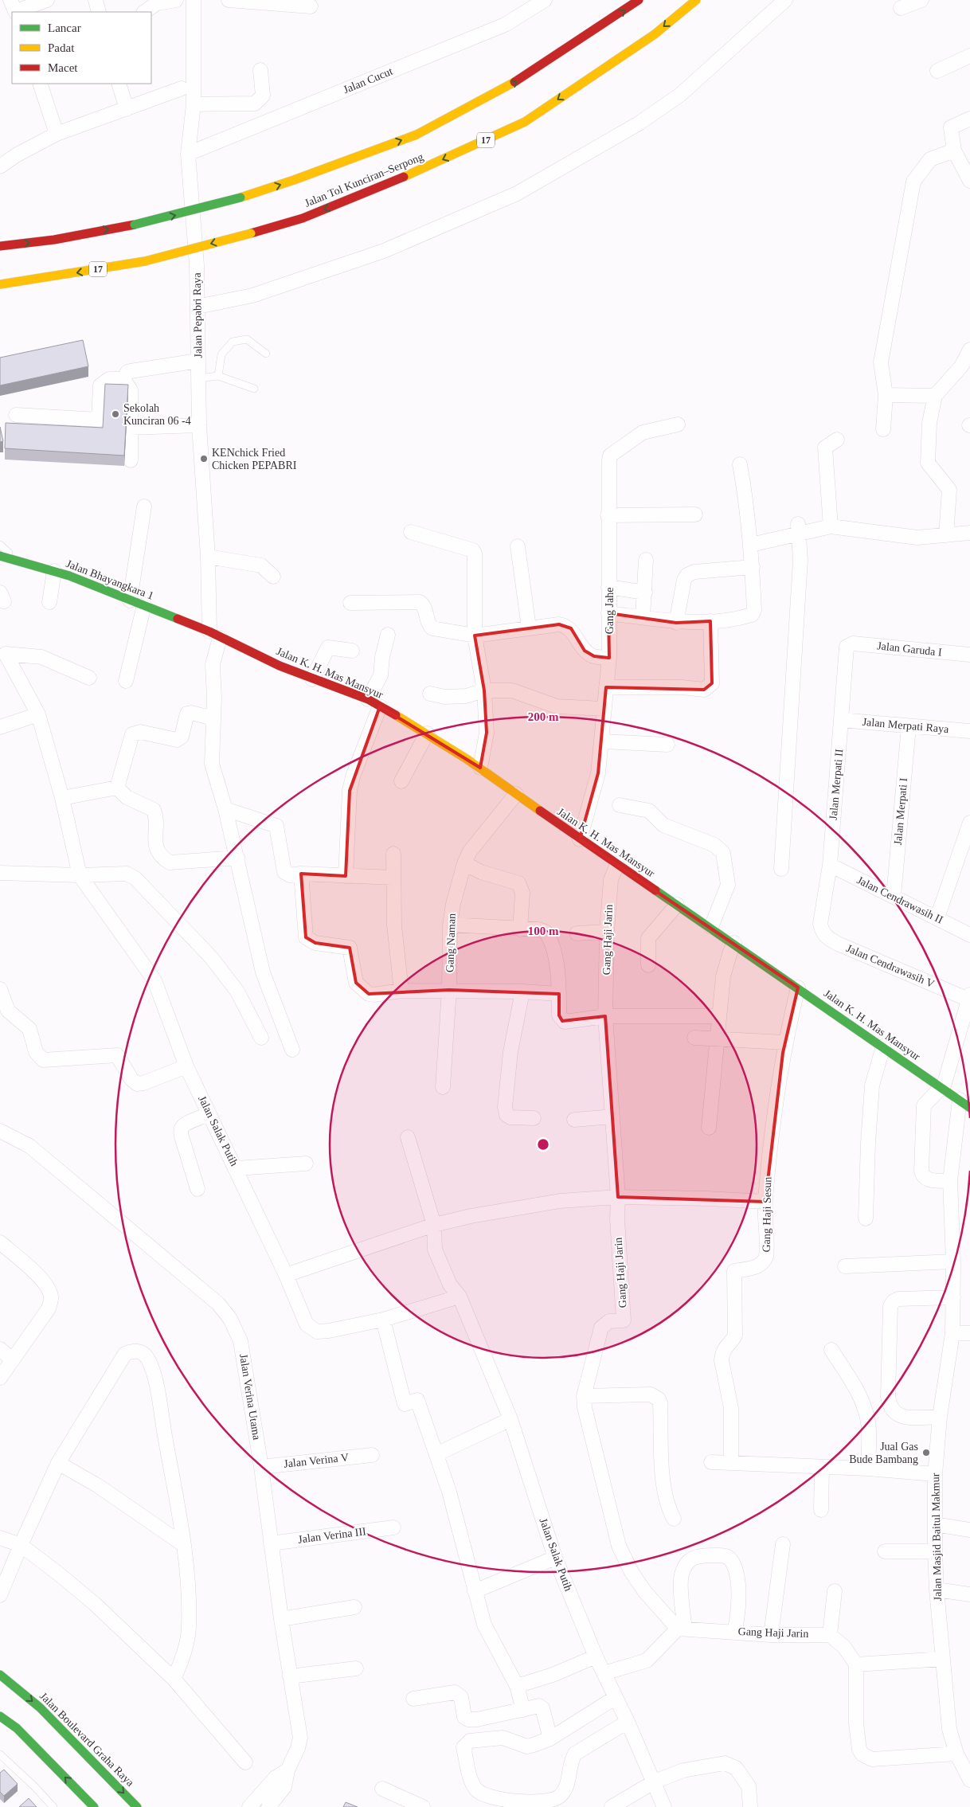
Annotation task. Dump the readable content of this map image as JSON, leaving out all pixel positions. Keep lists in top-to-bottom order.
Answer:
{
  "streets": {
    "main road": [
      "17",
      "Jalan Tol Kunciran–Serpong",
      "Jalan Bhayangkara 1",
      "Jalan K. H. Mas Mansyur",
      "Jalan Boulevard Graha Raya"
    ],
    "street": [
      "Jalan Cucut",
      "Jalan Pepabri Raya",
      "Gang Jahe",
      "Jalan Garuda I",
      "Jalan Merpati Raya",
      "Jalan Merpati II",
      "Jalan Merpati I",
      "Jalan Cendrawasih II",
      "Gang Haji Jarin",
      "Gang Naman",
      "Jalan Cendrawasih V",
      "Jalan Salak Putih",
      "Gang Haji Sesun",
      "Jalan Verina Utama",
      "Jalan Verina V",
      "Jalan Verina III",
      "Jalan Masjid Baitul Makmur"
    ]
  },
  "crossings": [
    ["Jalan Cucut", "Jalan Pepabri Raya"],
    ["Jalan Pepabri Raya", "Jalan Bhayangkara 1"],
    ["Jalan Pepabri Raya", "Jalan K. H. Mas Mansyur"],
    ["Jalan Bhayangkara 1", "Jalan K. H. Mas Mansyur"],
    ["Gang Jahe", "Jalan K. H. Mas Mansyur"],
    ["Jalan Garuda I", "Jalan Merpati II"],
    ["Jalan K. H. Mas Mansyur", "Gang Haji Jarin"],
    ["Jalan K. H. Mas Mansyur", "Gang Naman"],
    ["Jalan K. H. Mas Mansyur", "Gang Haji Sesun"],
    ["Jalan K. H. Mas Mansyur", "Jalan Masjid Baitul Makmur"],
    ["Jalan Merpati Raya", "Jalan Merpati II"],
    ["Jalan Merpati Raya", "Jalan Merpati I"],
    ["Jalan Merpati II", "Jalan Cendrawasih II"],
    ["Jalan Merpati II", "Jalan Cendrawasih V"],
    ["Jalan Merpati I", "Jalan Cendrawasih II"],
    ["Jalan Verina Utama", "Jalan Verina V"],
    ["Jalan Verina Utama", "Jalan Verina III"]
  ],
  "places": ["Sekolah Kunciran 06 -4", "KENchick Fried Chicken PEPABRI", "Jual Gas Bude Bambang"],
  "legend": ["Lancar", "Padat", "Macet"],
  "rings": ["200 m", "100 m"]
}
